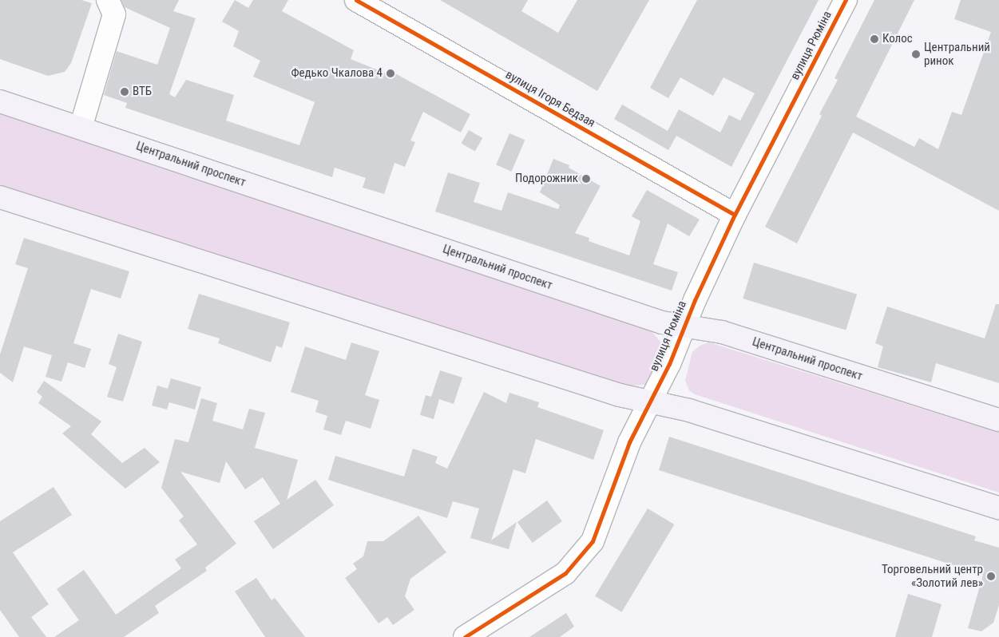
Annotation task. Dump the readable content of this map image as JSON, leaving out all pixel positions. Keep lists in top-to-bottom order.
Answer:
{
  "streets": {
    "main road": ["Центральний проспект"],
    "street": ["вулиця Рюміна", "вулиця Ігоря Бедзая"]
  },
  "crossings": [
    ["вулиця Рюміна", "вулиця Ігоря Бедзая"],
    ["вулиця Рюміна", "Центральний проспект"]
  ],
  "places": [
    "Колос",
    "Центральний ринок",
    "Федько Чкалова 4",
    "ВТБ",
    "Подорожник",
    "Торговельний центр «Золотий лев»"
  ]
}
